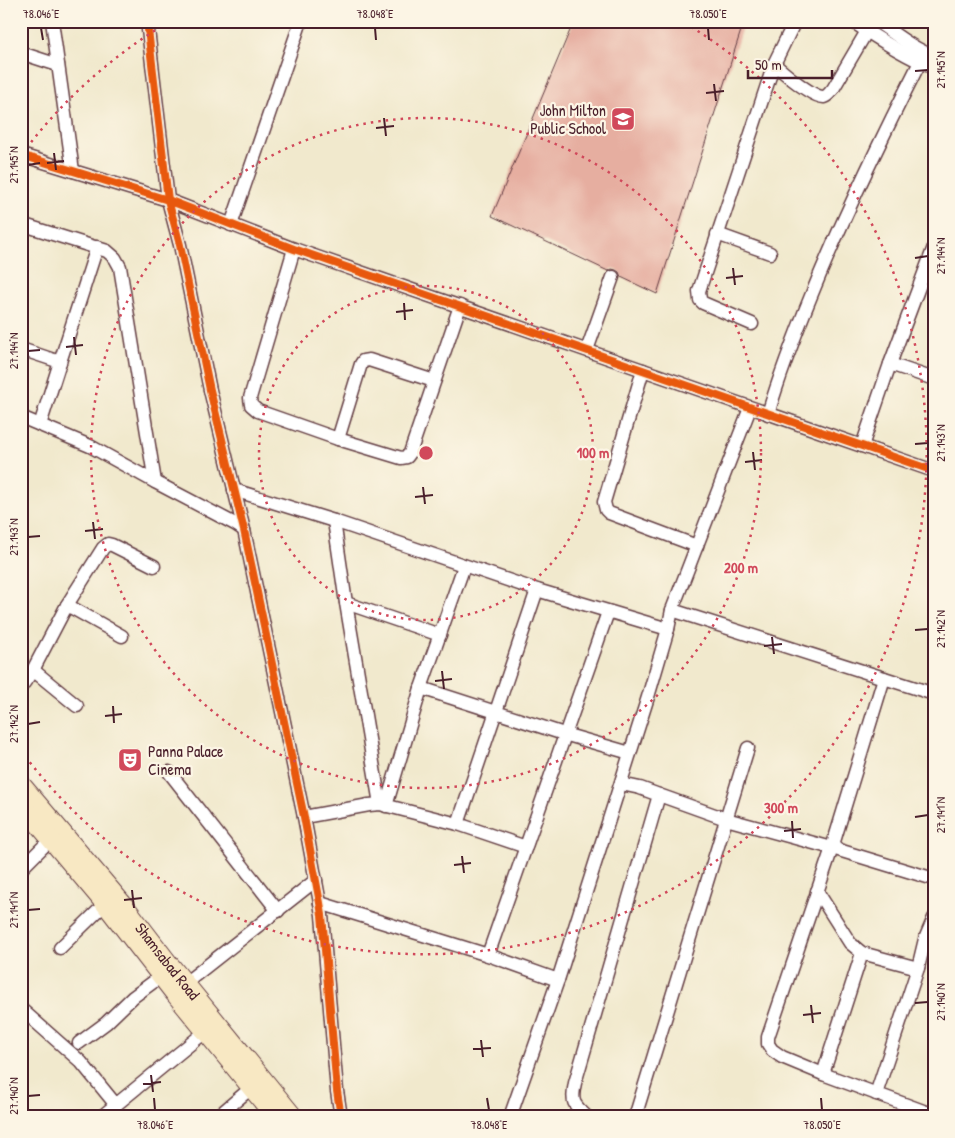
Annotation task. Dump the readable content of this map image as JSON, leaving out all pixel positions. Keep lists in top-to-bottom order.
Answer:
{
  "streets": {
    "main road": ["Shamsabad Road"]
  },
  "places": {
    "school or university": ["John Milton Public School"],
    "theatre": ["Panna Palace Cinema"]
  },
  "scale_bar": "50 m",
  "coordinates": [
    "78.046°E",
    "78.048°E",
    "78.050°E",
    "27.145°N",
    "27.144°N",
    "27.143°N",
    "27.142°N",
    "27.141°N",
    "27.140°N"
  ],
  "rings": ["100 m", "200 m", "300 m"]
}
